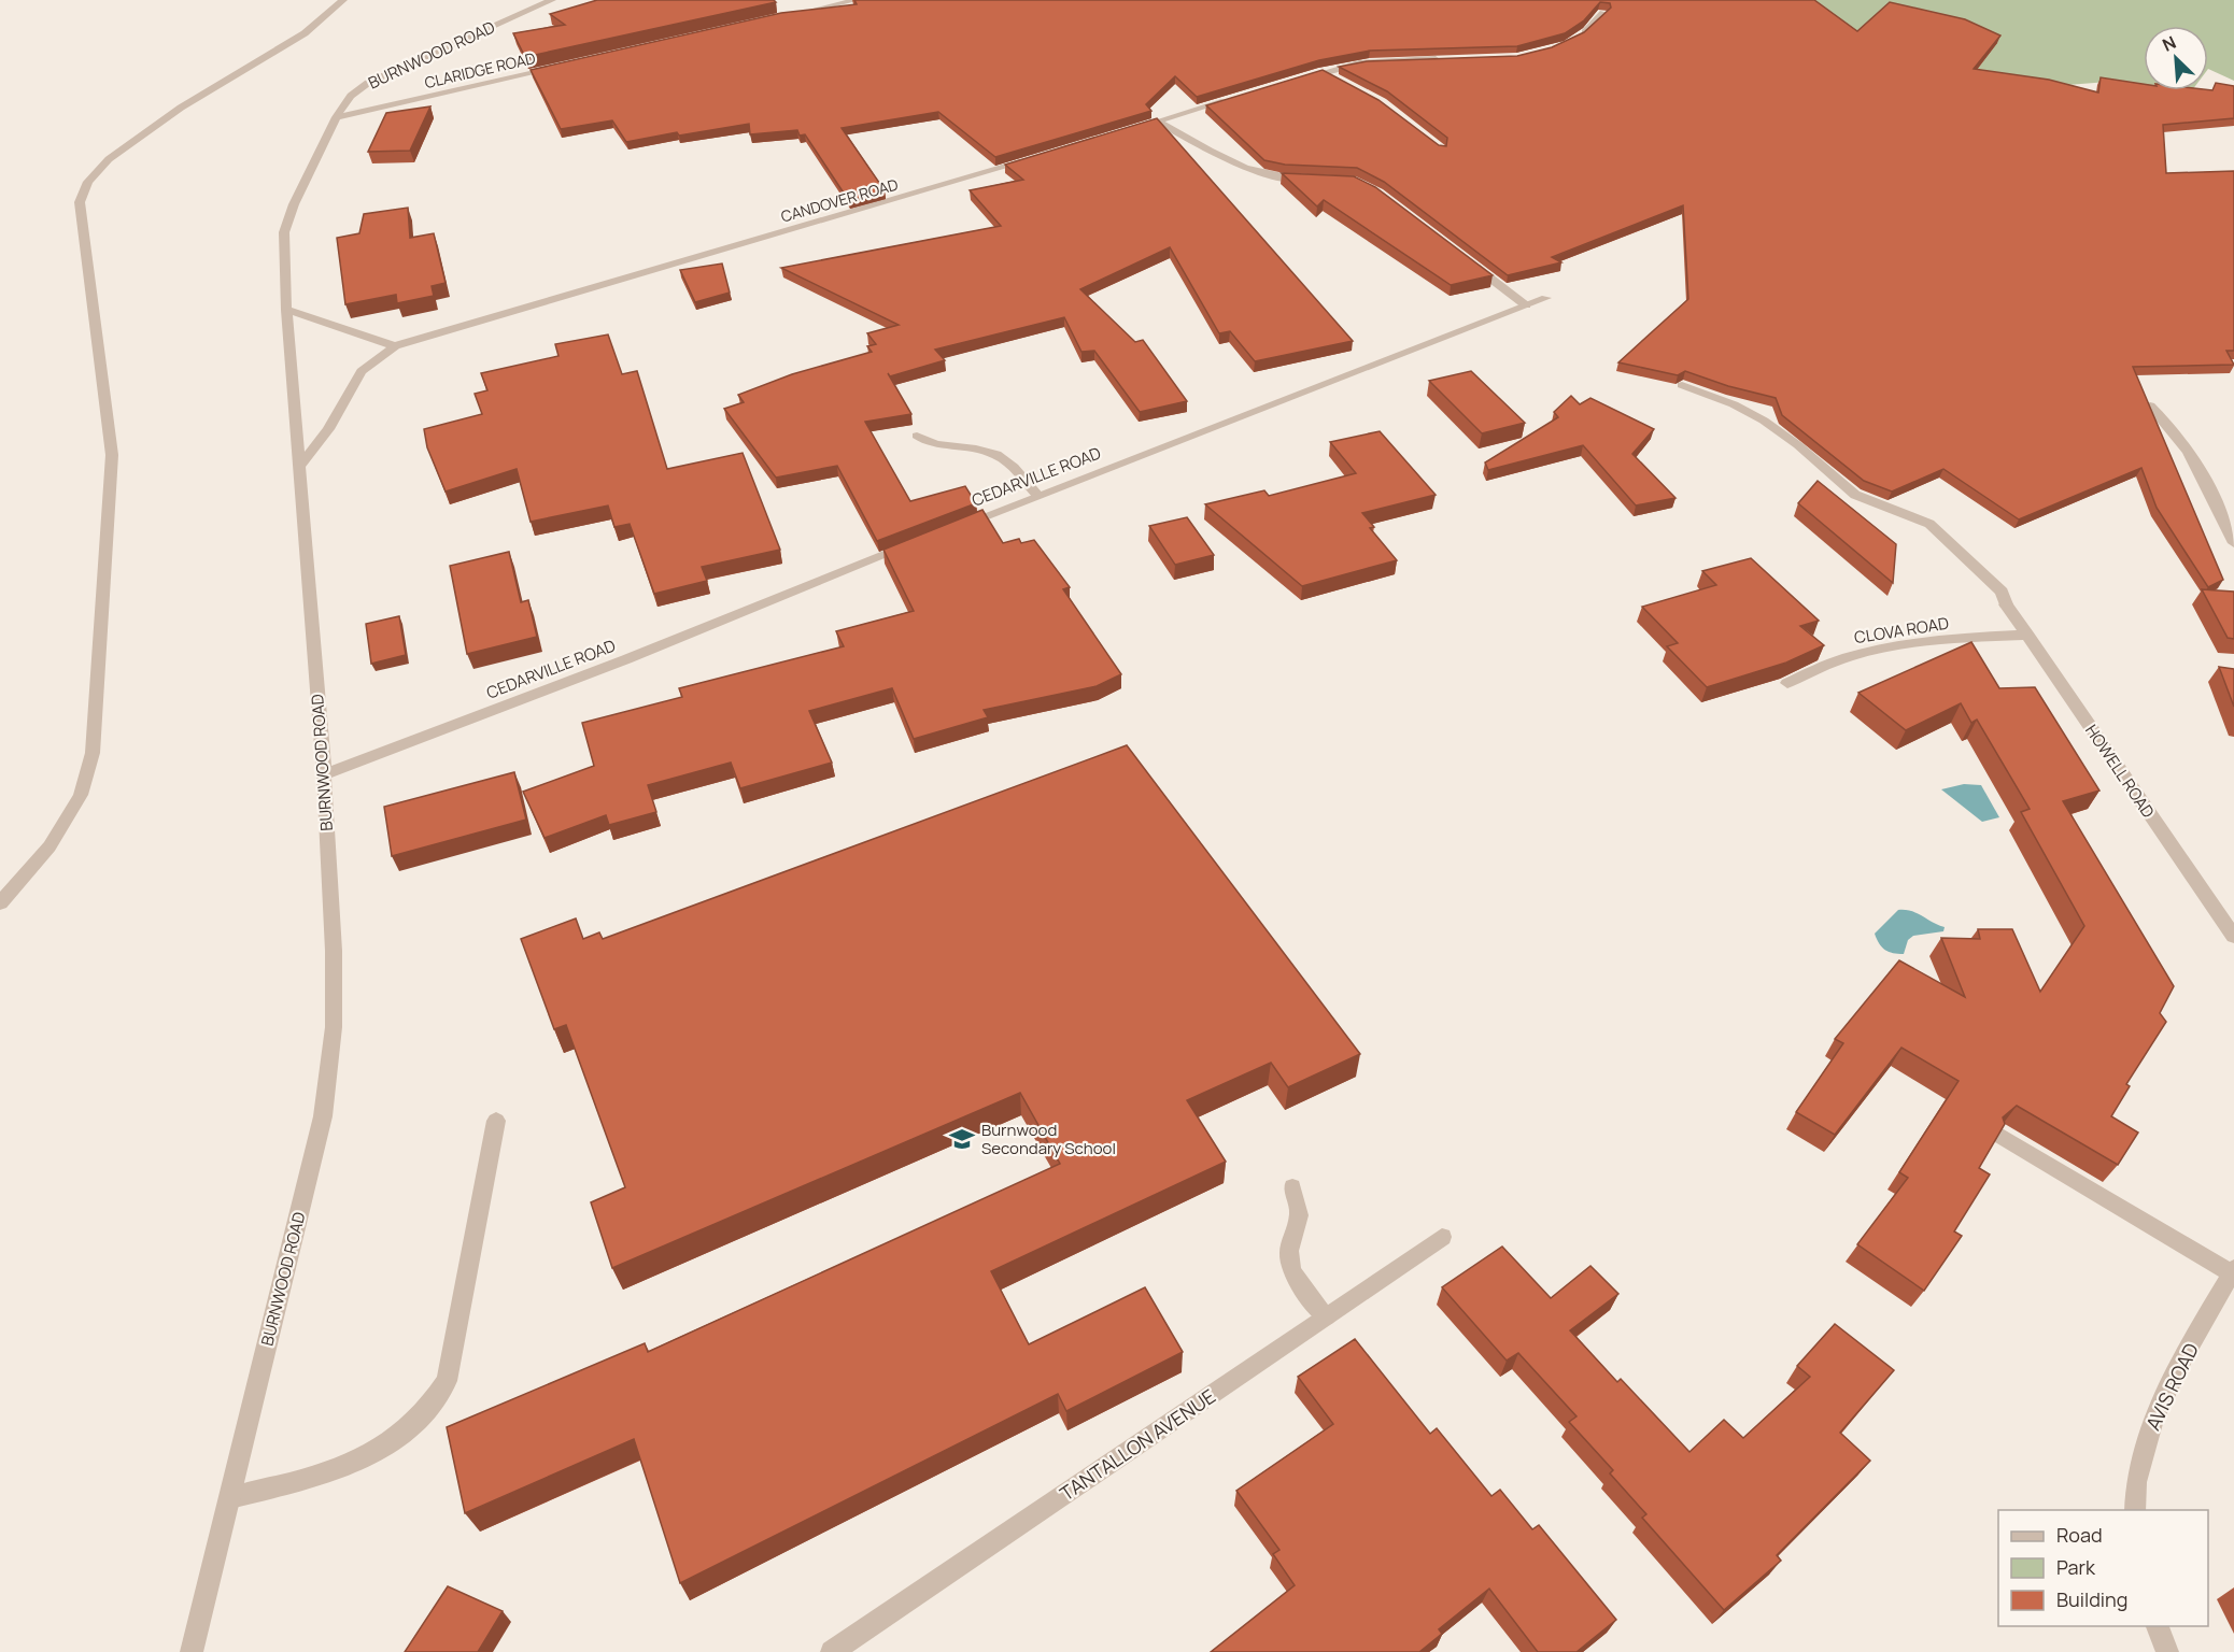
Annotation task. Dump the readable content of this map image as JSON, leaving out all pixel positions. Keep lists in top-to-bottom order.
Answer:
{
  "streets": {
    "street": [
      "BURNWOOD ROAD",
      "CLARIDGE ROAD",
      "CANDOVER ROAD",
      "CEDARVILLE ROAD",
      "CLOVA ROAD",
      "HOWELL ROAD",
      "AVIS ROAD",
      "TANTALLON AVENUE"
    ]
  },
  "crossings": [
    ["BURNWOOD ROAD", "CLARIDGE ROAD"],
    ["BURNWOOD ROAD", "CANDOVER ROAD"],
    ["BURNWOOD ROAD", "CEDARVILLE ROAD"],
    ["CLOVA ROAD", "HOWELL ROAD"]
  ],
  "places": {
    "school or university": ["Burnwood Secondary School"]
  },
  "legend": ["Road", "Park", "Building"],
  "north": "top left"
}
